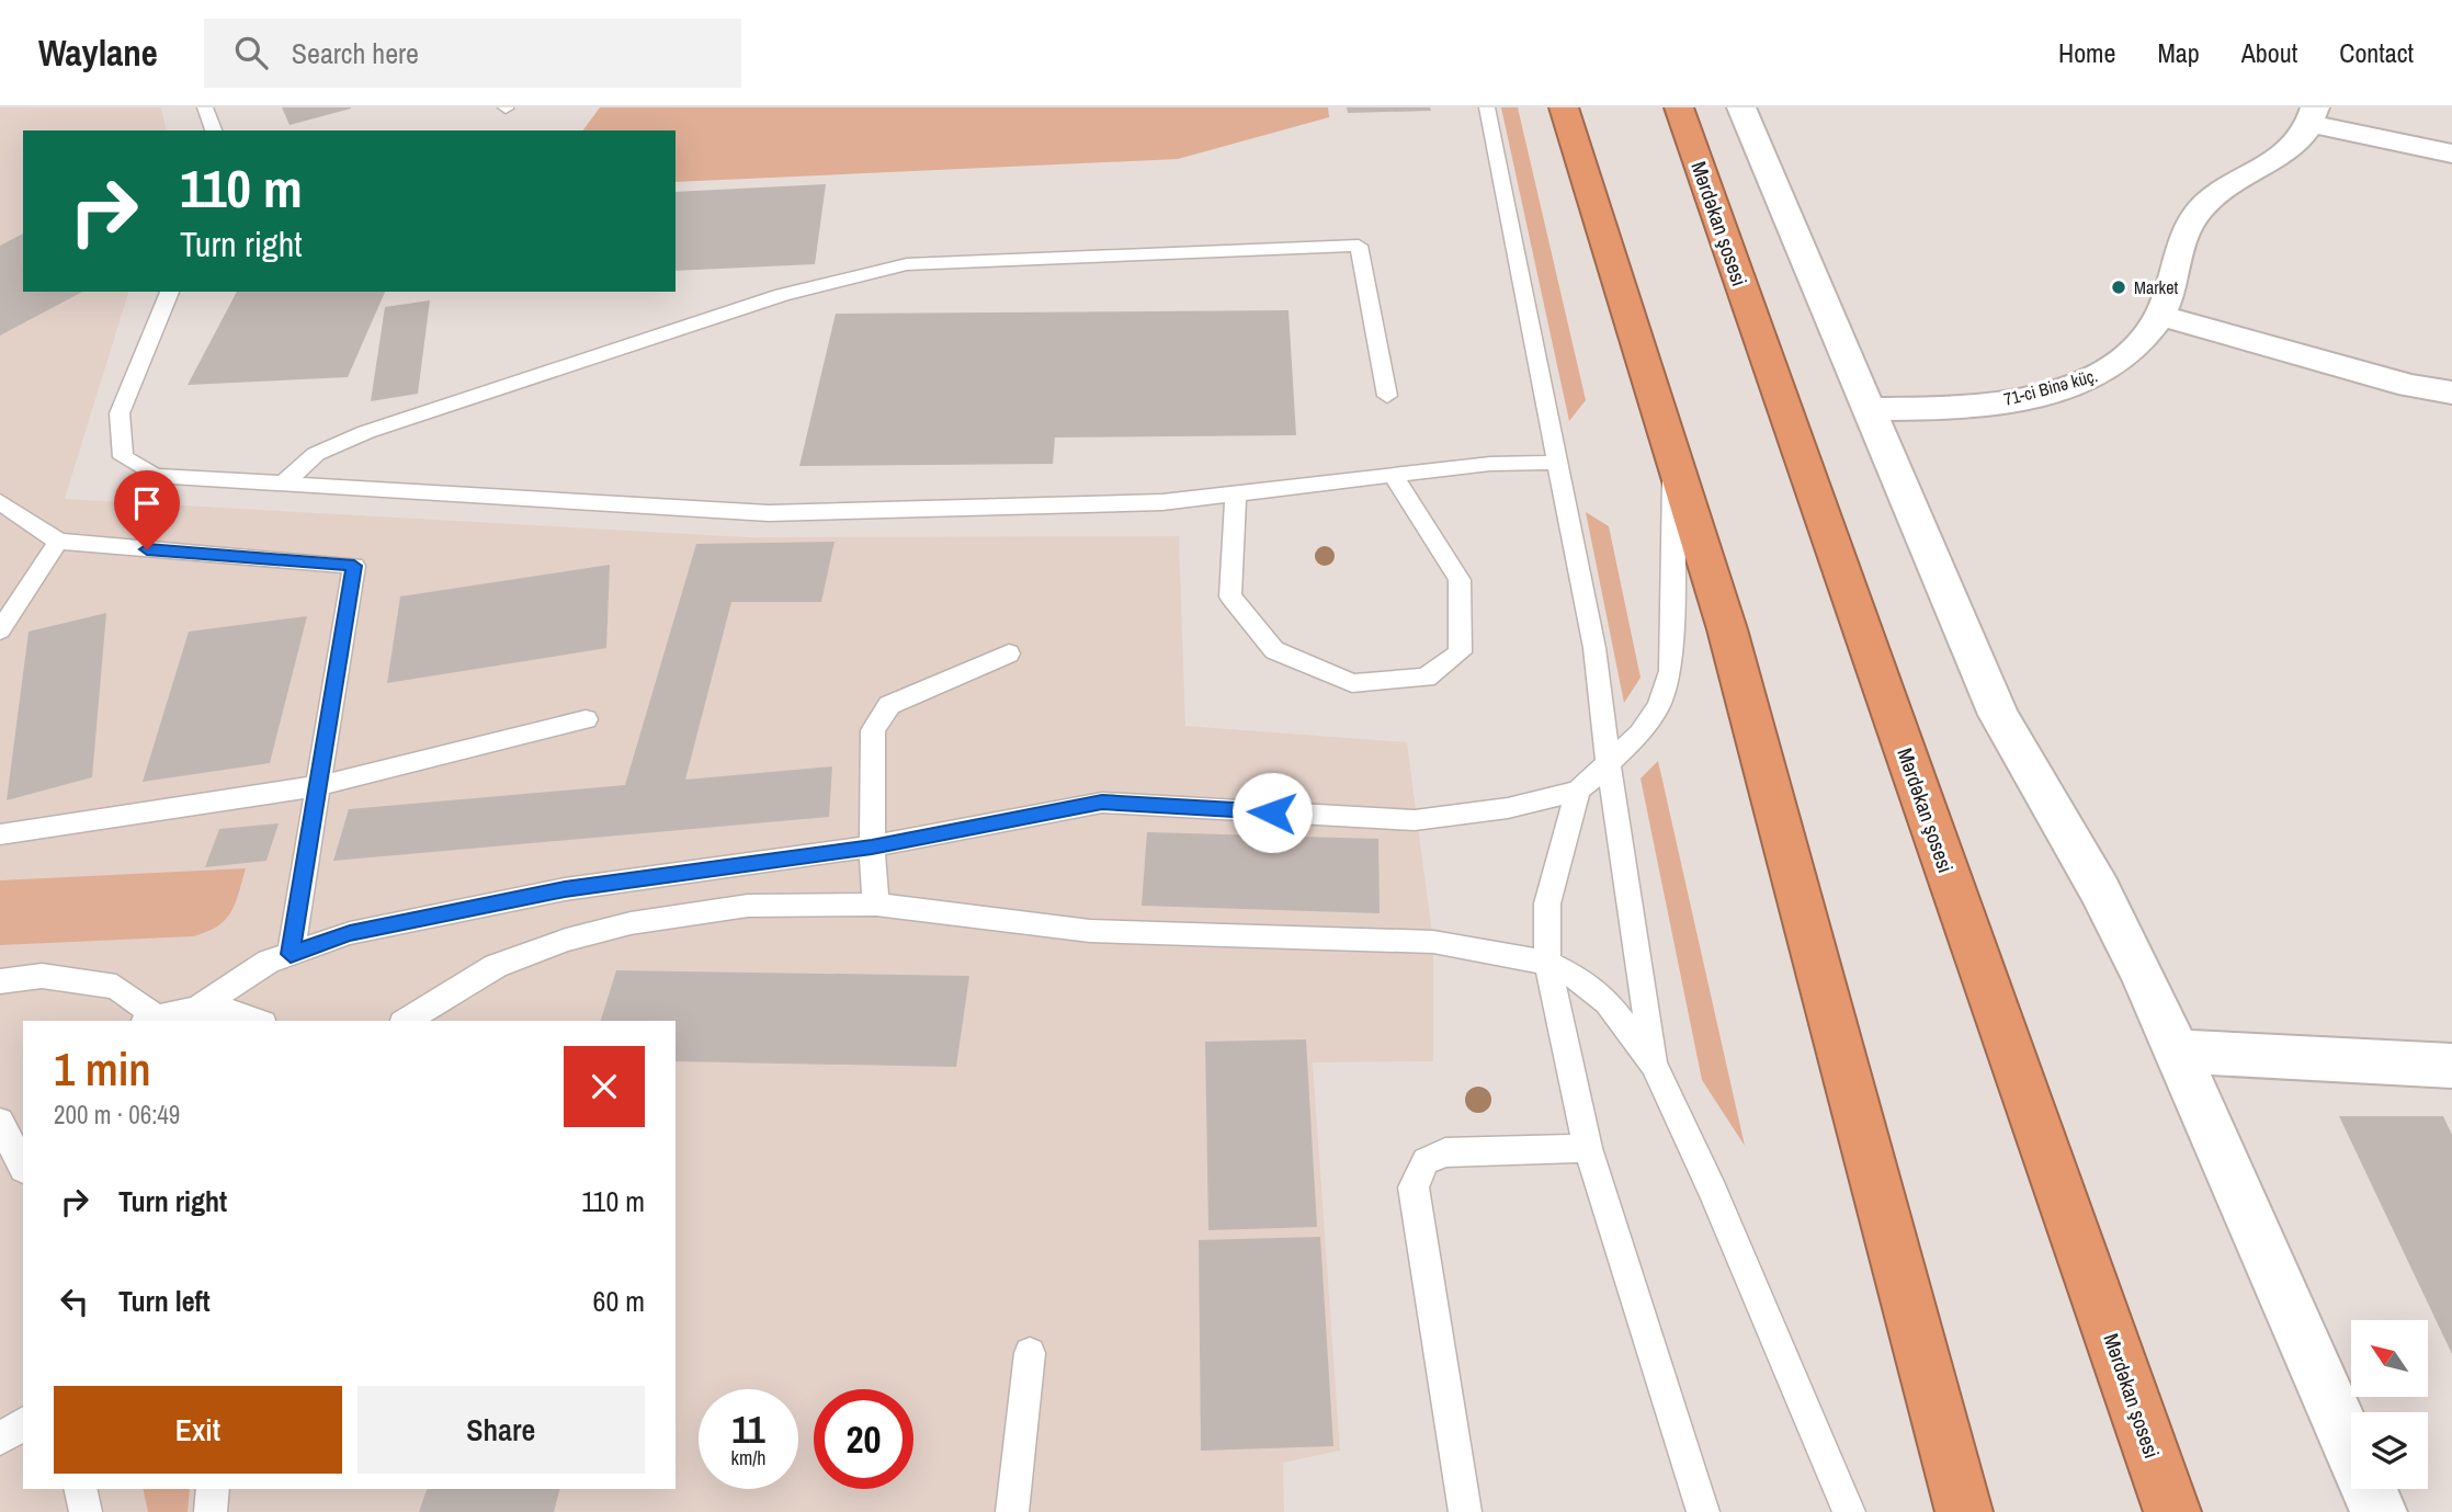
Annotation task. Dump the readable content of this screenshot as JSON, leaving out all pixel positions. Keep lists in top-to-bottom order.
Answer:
{
  "streets": {
    "highway": ["Mərdəkan şosesi"],
    "street": ["71-ci Binə küç."]
  },
  "places": ["Market"],
  "north": "top left",
  "page": {
    "header": "Waylane",
    "search": "Search here",
    "nav": [
      "Home",
      "Map",
      "About",
      "Contact"
    ],
    "turn": ["110 m", "Turn right"],
    "heading": ["1 min", "200 m · 06:49"],
    "list": [
      {
        "name": "Turn right",
        "value": "110 m"
      },
      {
        "name": "Turn left",
        "value": "60 m"
      }
    ],
    "buttons": ["Exit", "Share"],
    "speed": "11 km/h",
    "limit": "20"
  }
}
